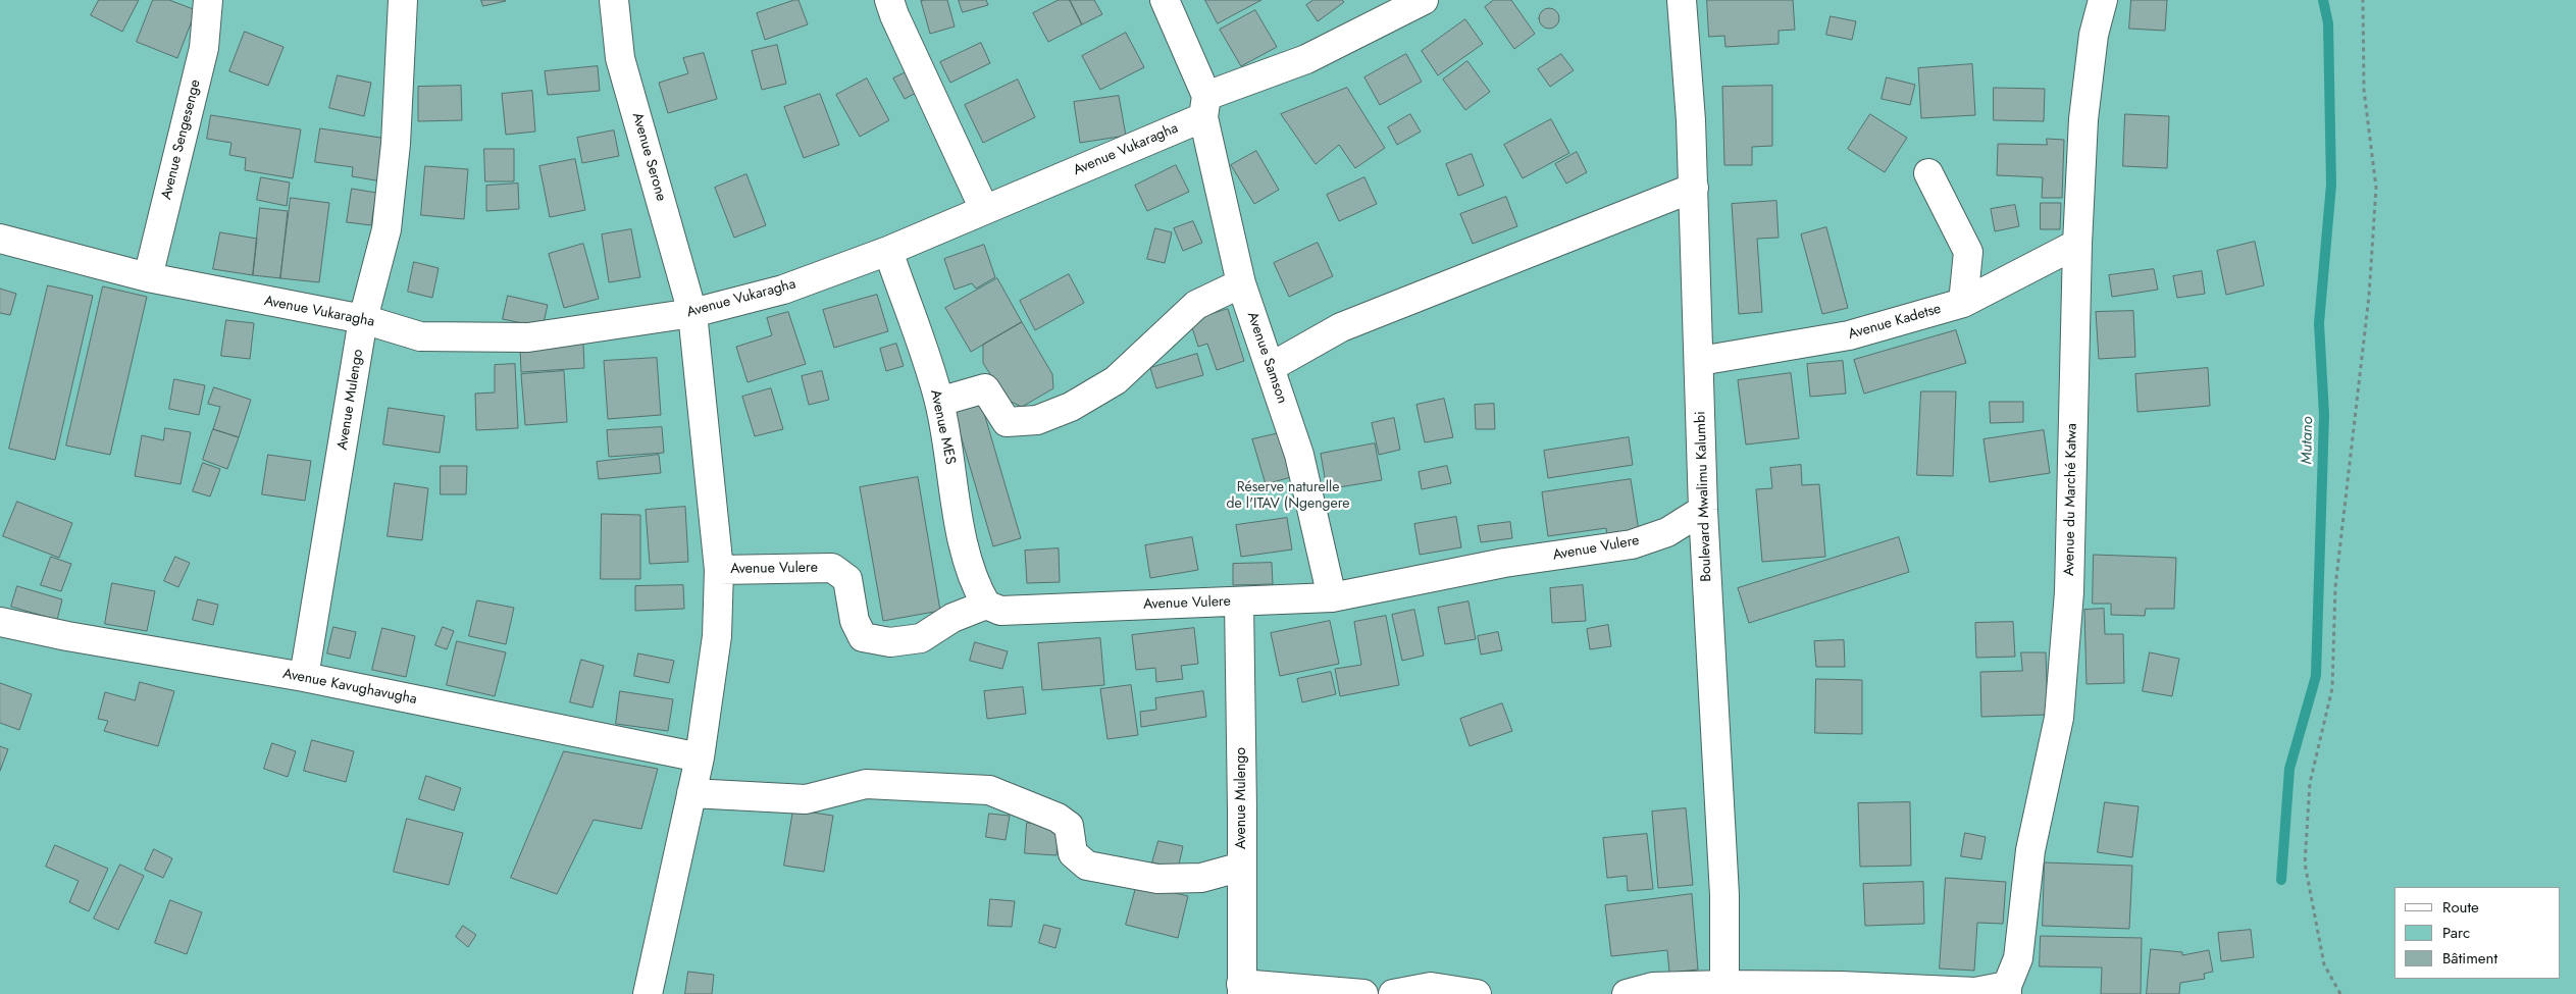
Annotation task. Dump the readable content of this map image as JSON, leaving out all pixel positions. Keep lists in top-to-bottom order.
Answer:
{
  "streets": {
    "street": [
      "Avenue Sengesenge",
      "Avenue Vukaragha",
      "Avenue Serone",
      "Avenue Kadetse",
      "Avenue Samson",
      "Avenue Mulengo",
      "Avenue MES",
      "Boulevard Mwalimu Kalumbi",
      "Avenue du Marché Katwa",
      "Avenue Vulere",
      "Avenue Kavughavugha"
    ]
  },
  "crossings": [
    ["Avenue Sengesenge", "Avenue Vukaragha"],
    ["Avenue Vukaragha", "Avenue Serone"],
    ["Avenue Vukaragha", "Avenue Samson"],
    ["Avenue Vukaragha", "Avenue Mulengo"],
    ["Avenue Vukaragha", "Avenue MES"],
    ["Avenue Serone", "Avenue Vulere"],
    ["Avenue Serone", "Avenue Kavughavugha"],
    ["Avenue Kadetse", "Boulevard Mwalimu Kalumbi"],
    ["Avenue Kadetse", "Avenue du Marché Katwa"],
    ["Avenue Samson", "Avenue Vulere"],
    ["Avenue Mulengo", "Avenue Vulere"],
    ["Avenue Mulengo", "Avenue Kavughavugha"],
    ["Avenue MES", "Avenue Vulere"],
    ["Boulevard Mwalimu Kalumbi", "Avenue Vulere"]
  ],
  "water": ["Mutano"],
  "parks": ["Réserve naturelle de l'ITAV (Ngengere"],
  "legend": ["Route", "Parc", "Bâtiment"]
}
